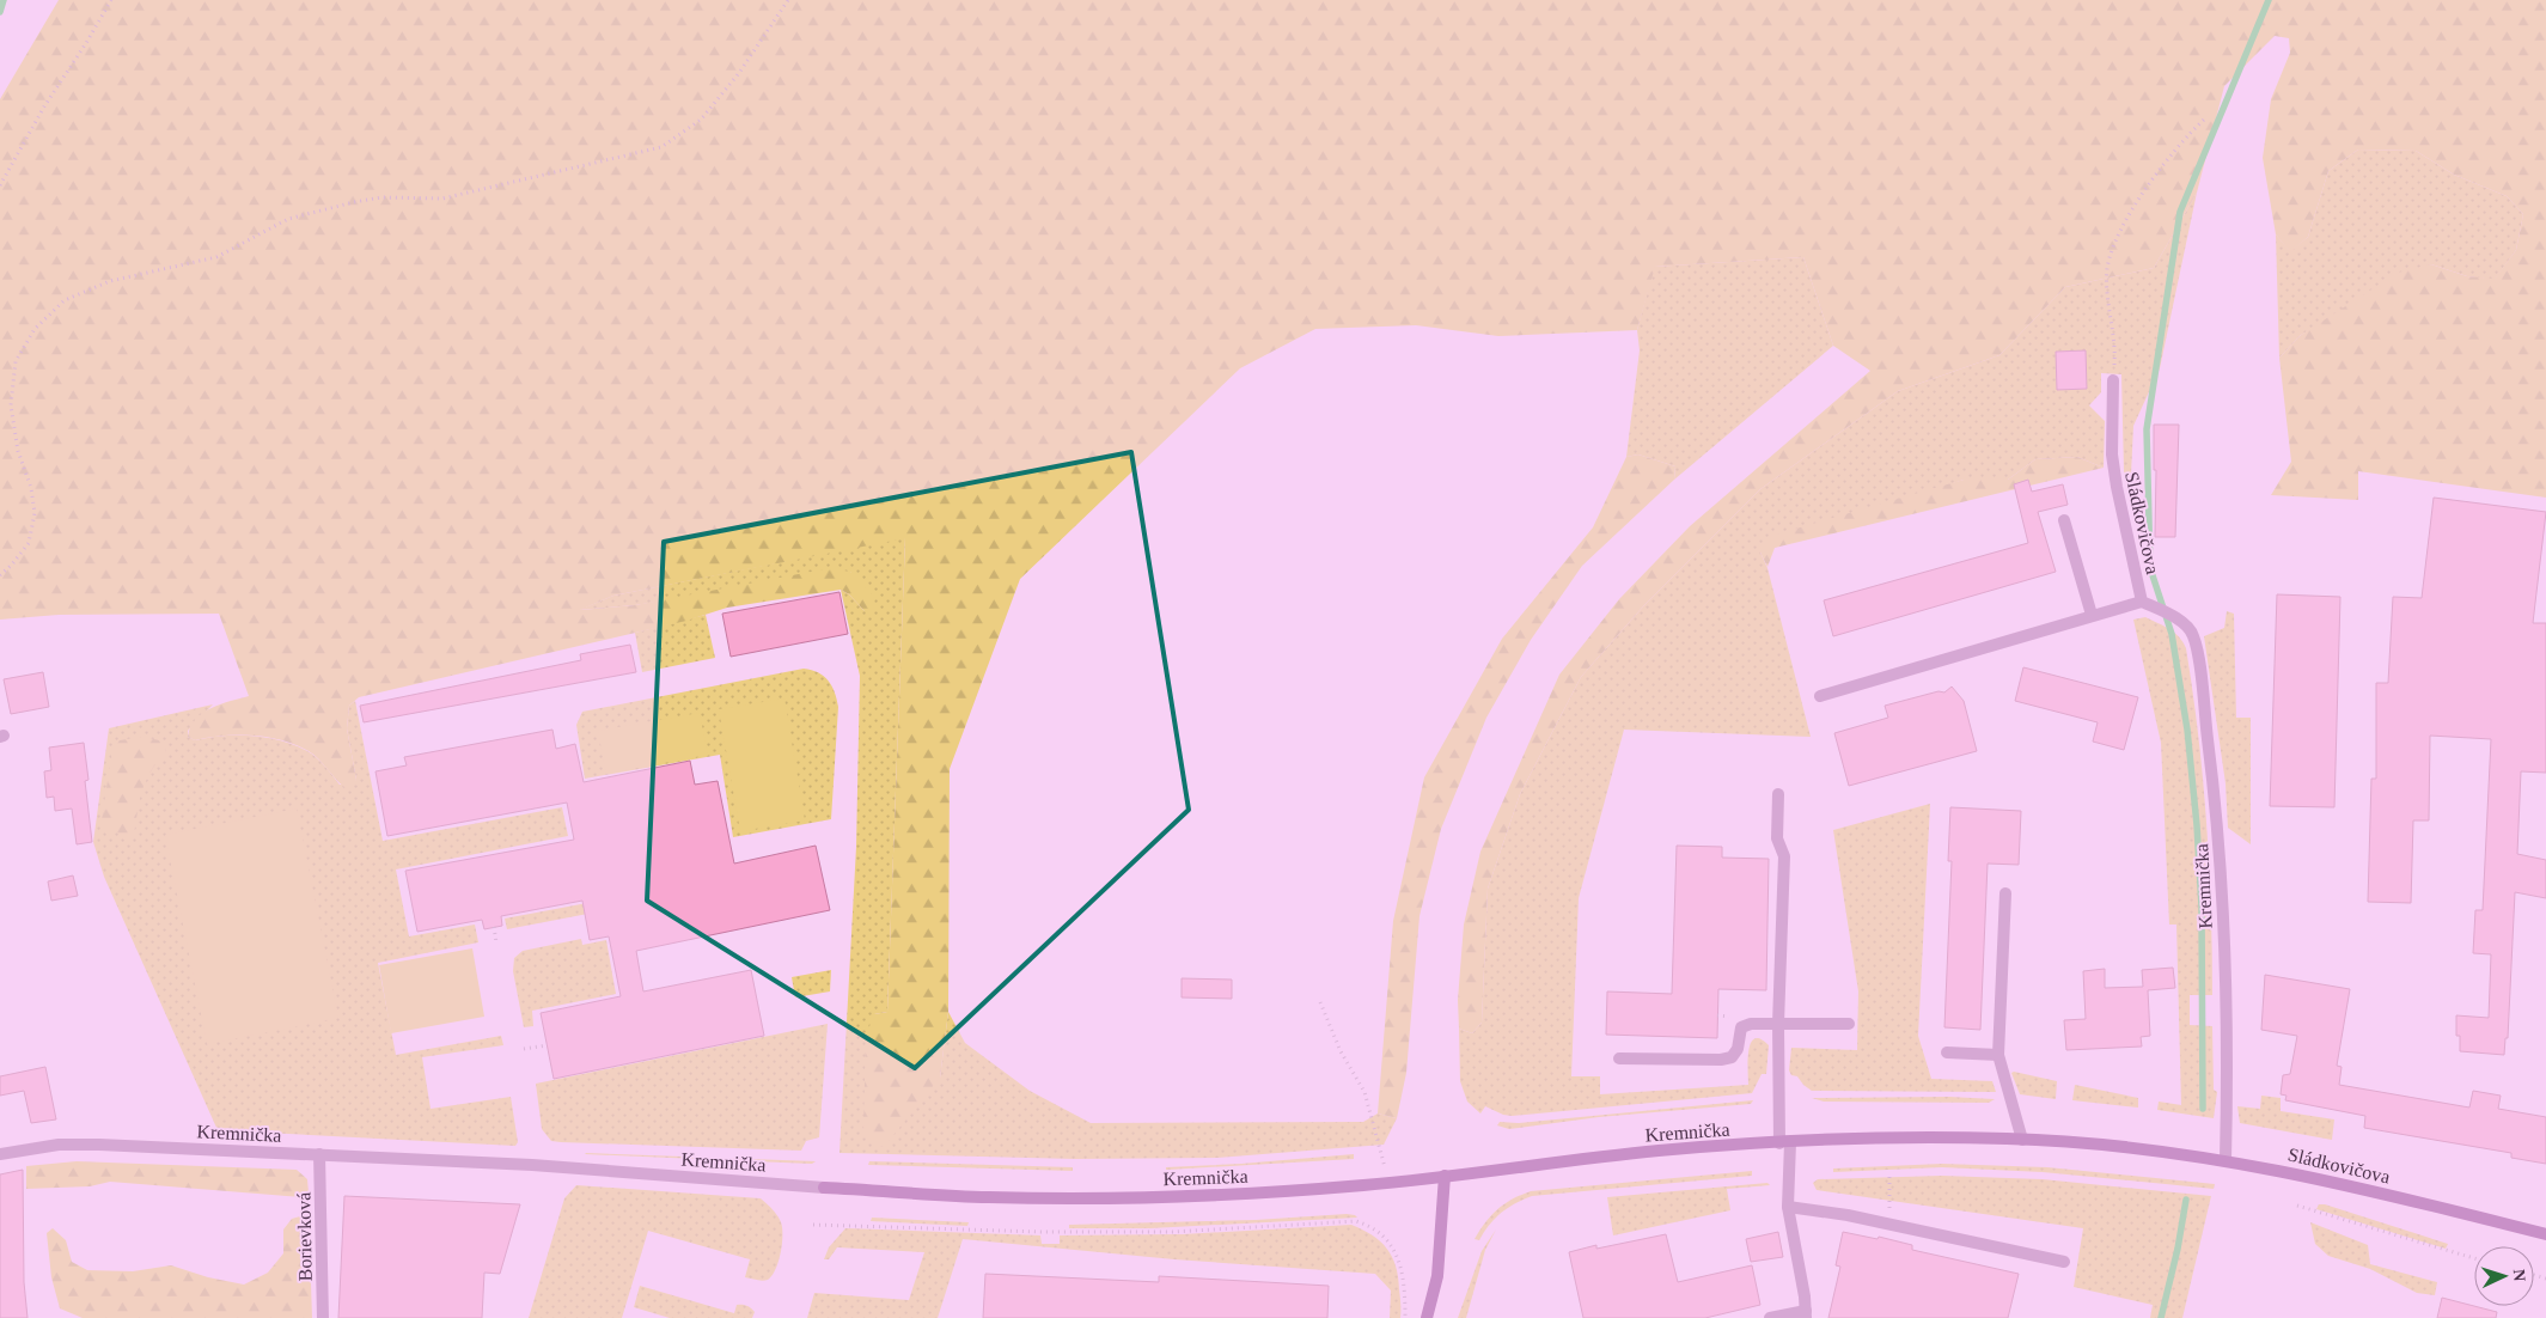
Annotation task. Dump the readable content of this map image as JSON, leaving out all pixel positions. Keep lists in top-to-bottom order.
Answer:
{
  "streets": {
    "main road": ["Sládkovičova", "Kremnička"],
    "street": ["Borievková"]
  },
  "crossings": [
    ["Sládkovičova", "Kremnička"],
    ["Kremnička", "Borievková"]
  ],
  "north": "right"
}
